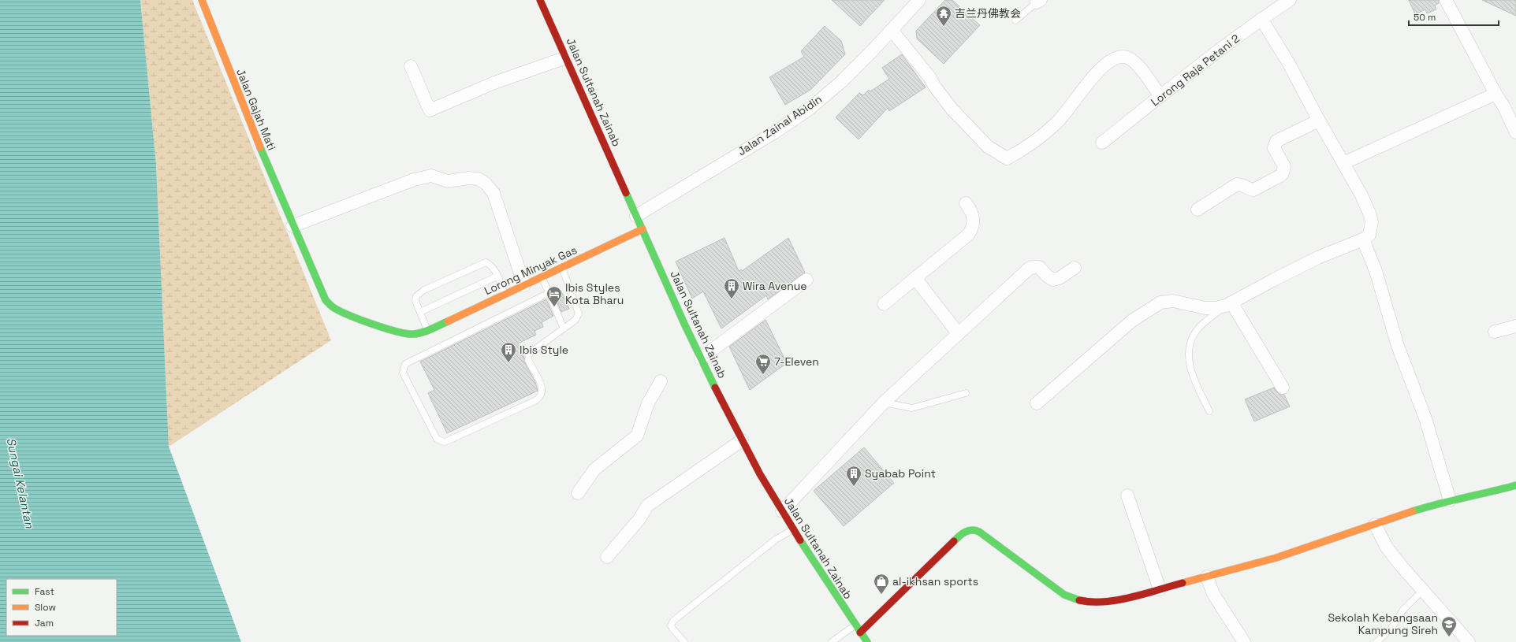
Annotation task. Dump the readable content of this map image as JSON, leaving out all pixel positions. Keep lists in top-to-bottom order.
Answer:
{
  "streets": {
    "street": [
      "Lorong Raja Petani 2",
      "Jalan Sultanah Zainab",
      "Jalan Gajah Mati",
      "Jalan Zainal Abidin",
      "Lorong Minyak Gas"
    ]
  },
  "crossings": [
    ["Jalan Sultanah Zainab", "Jalan Zainal Abidin"],
    ["Jalan Sultanah Zainab", "Lorong Minyak Gas"],
    ["Jalan Gajah Mati", "Lorong Minyak Gas"]
  ],
  "water": ["Sungai Kelantan"],
  "places": {
    "temple": ["吉兰丹佛教会"],
    "building": ["Wira Avenue", "Ibis Style", "Syabab Point"],
    "hotel": ["Ibis Styles Kota Bharu"],
    "supermarket": ["7-Eleven"],
    "shop": ["al-ikhsan sports"],
    "school or university": ["Sekolah Kebangsaan Kampung Sireh"]
  },
  "legend": ["Fast", "Slow", "Jam"],
  "scale_bar": "50 m"
}
